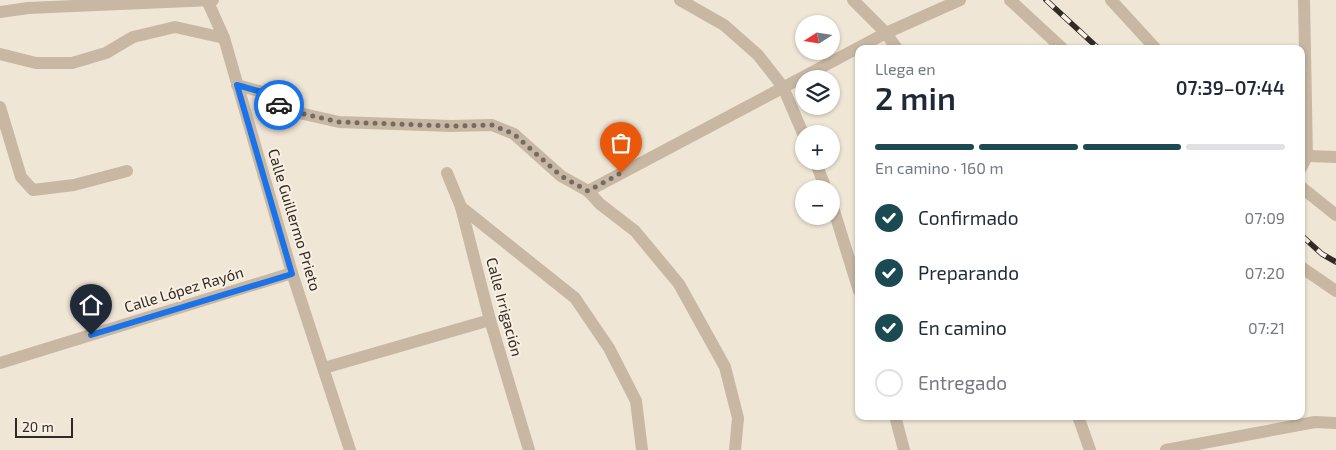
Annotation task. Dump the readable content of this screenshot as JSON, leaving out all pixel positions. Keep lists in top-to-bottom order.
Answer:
{
  "streets": {
    "street": ["Calle Guillermo Prieto", "Calle López Rayón", "Calle Irrigación"]
  },
  "crossings": [
    ["Calle Guillermo Prieto", "Calle López Rayón"]
  ],
  "scale_bar": "20 m",
  "north": "left",
  "page": {
    "map_buttons": ["+", "−"],
    "heading": ["2 min", "Llega en", "07:39–07:44"],
    "bar": "En camino · 160 m",
    "list": [
      ["Confirmado", "07:09"],
      ["Preparando", "07:20"],
      ["En camino", "07:21"],
      "Entregado"
    ],
    "scale": "20 m"
  }
}
